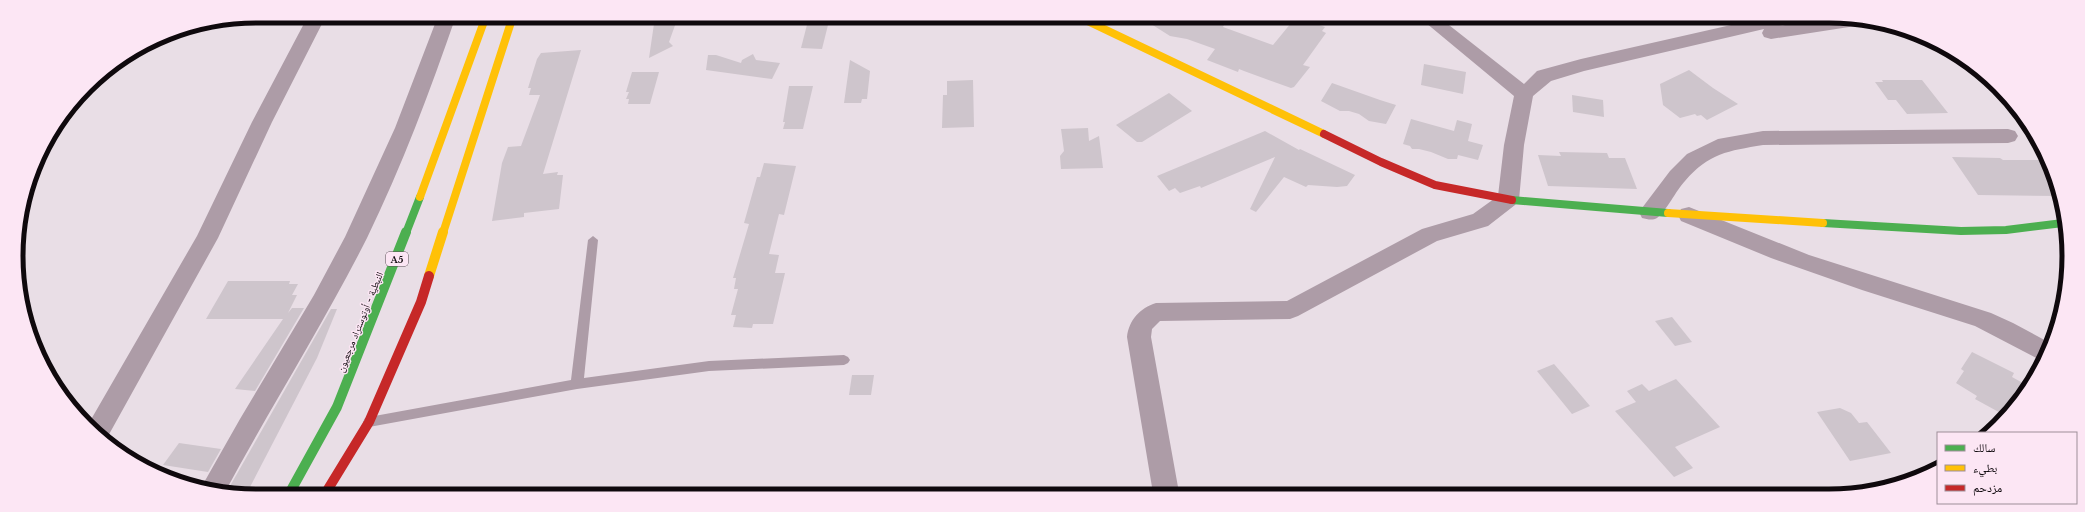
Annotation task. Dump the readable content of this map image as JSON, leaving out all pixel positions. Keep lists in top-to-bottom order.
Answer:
{
  "streets": {
    "main road": ["A5", "النبطية - أوتوستراد مرجعيون"]
  },
  "legend": ["سالك", "بطيء", "مزدحم"]
}
